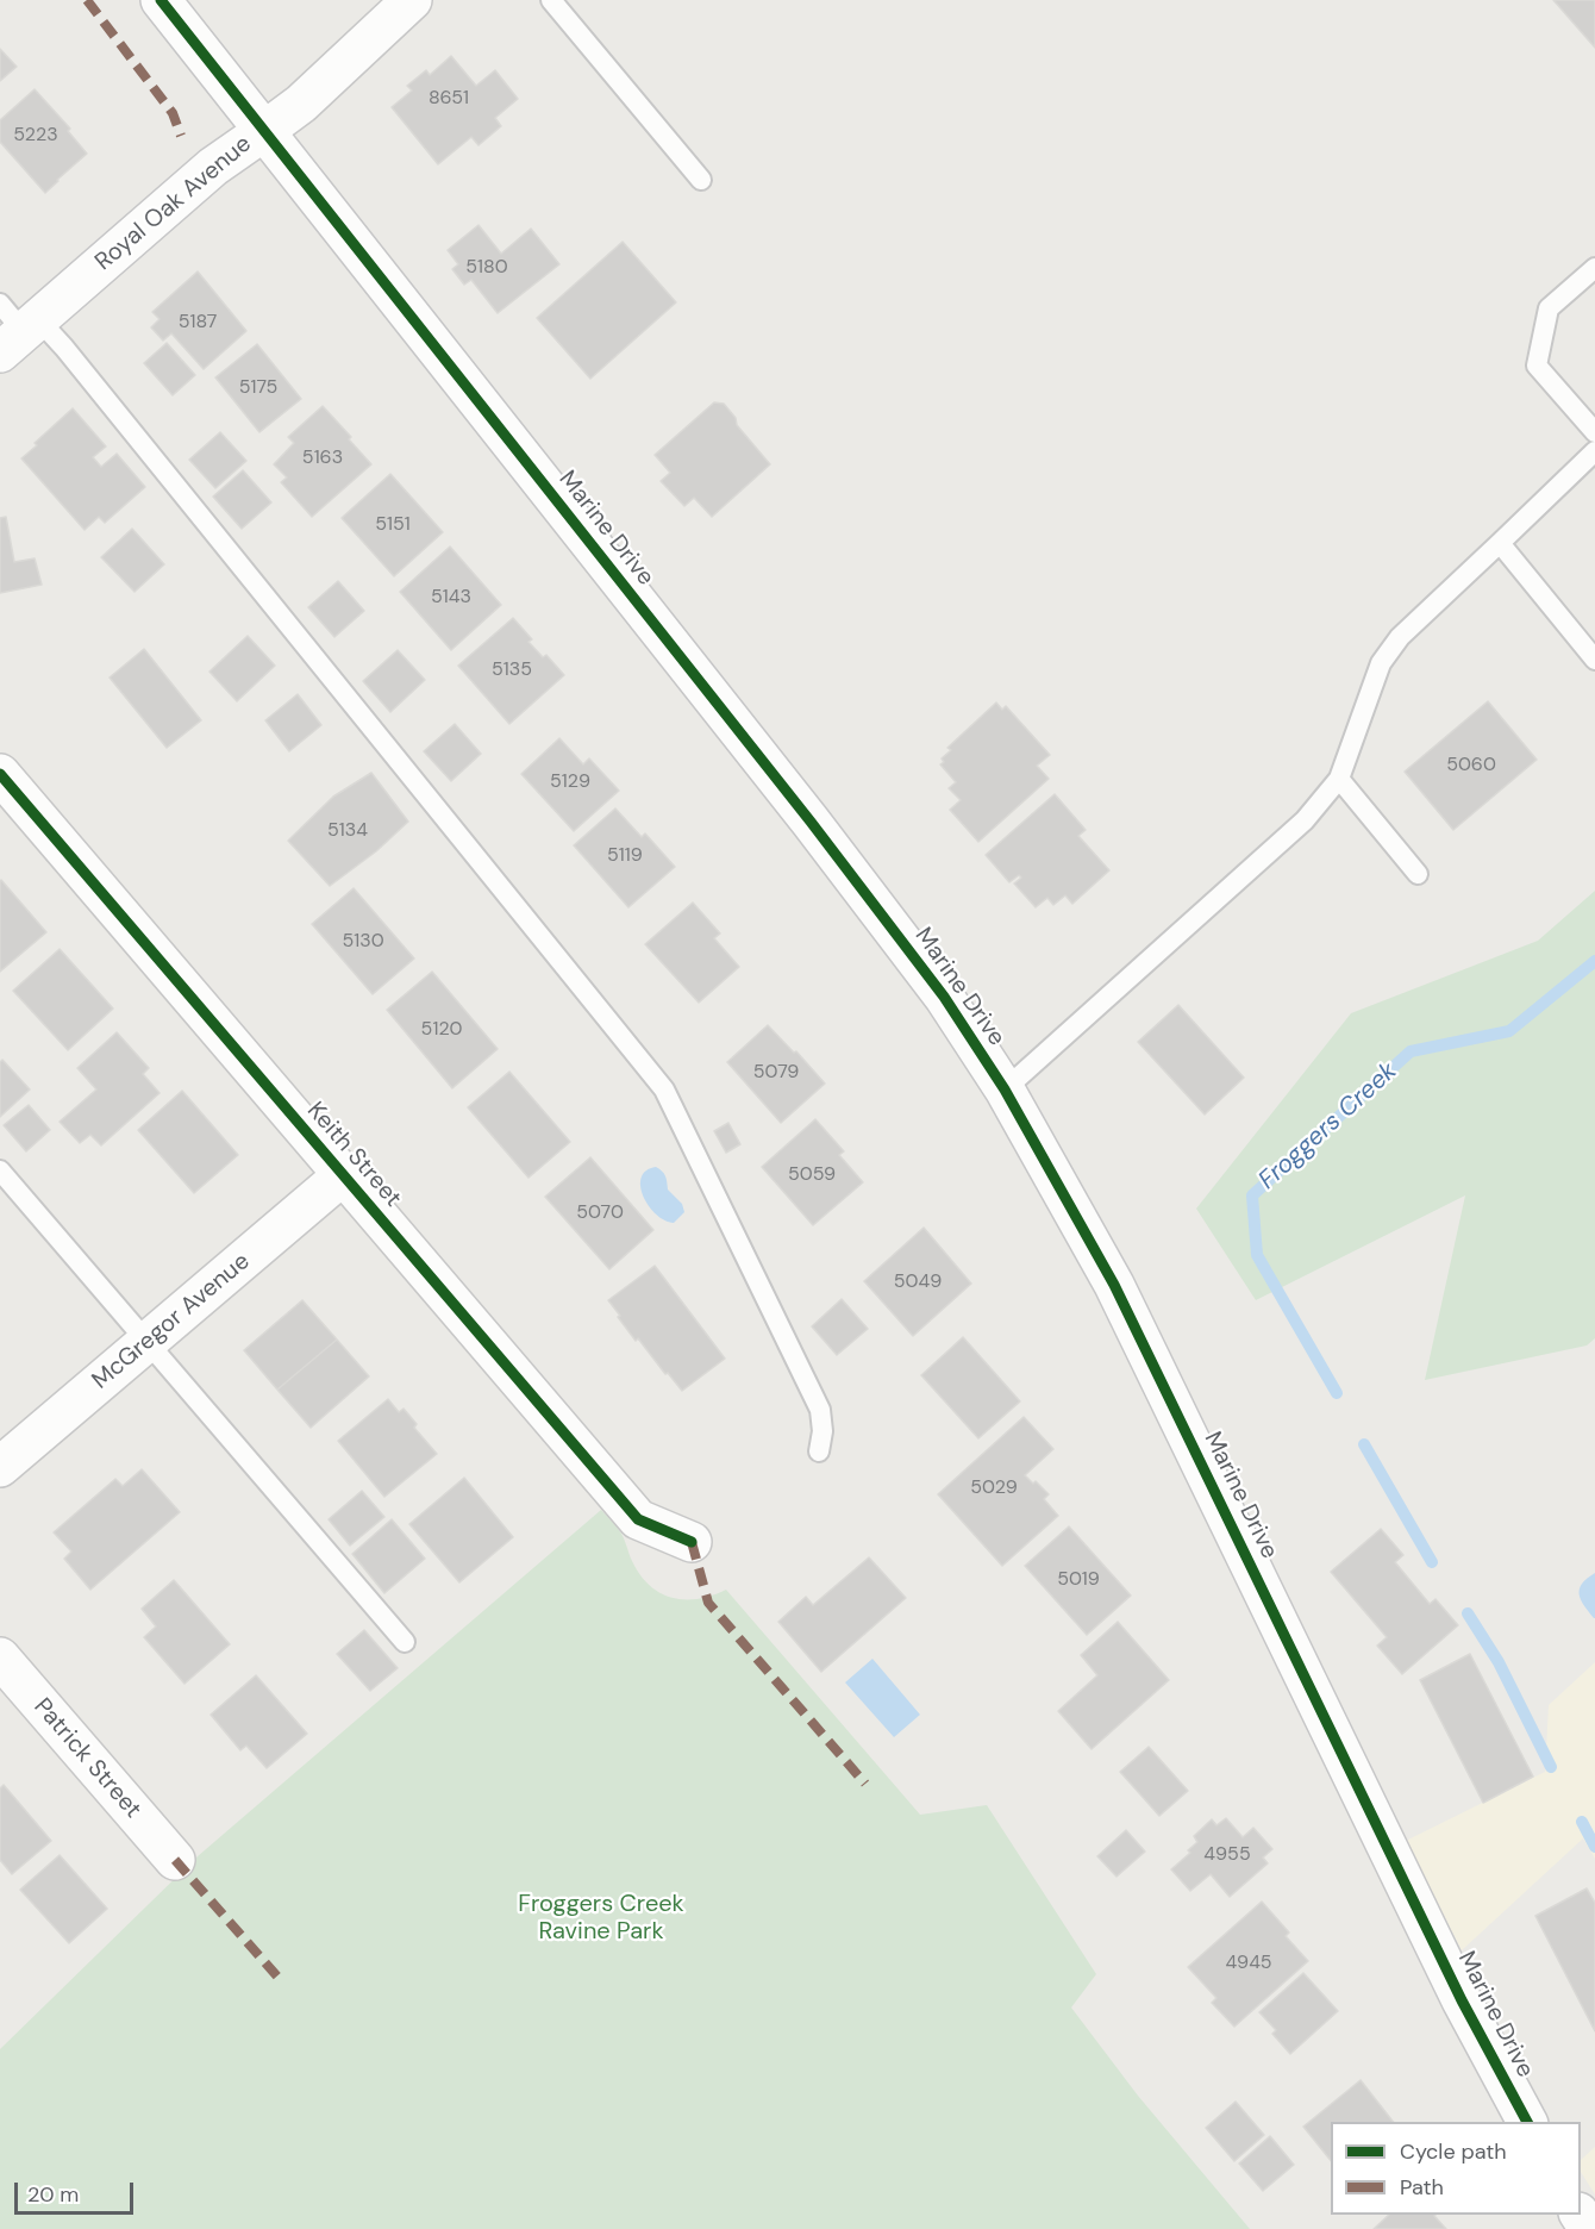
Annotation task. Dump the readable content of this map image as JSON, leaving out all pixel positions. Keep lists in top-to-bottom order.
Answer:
{
  "streets": {
    "street": [
      "Royal Oak Avenue",
      "Marine Drive",
      "Keith Street",
      "McGregor Avenue",
      "Patrick Street"
    ]
  },
  "crossings": [
    ["Royal Oak Avenue", "Marine Drive"],
    ["Keith Street", "McGregor Avenue"]
  ],
  "water": ["Froggers Creek"],
  "parks": ["Froggers Creek Ravine Park"],
  "house_numbers": [
    "8651",
    "5223",
    "5180",
    "5187",
    "5175",
    "5163",
    "5151",
    "5143",
    "5135",
    "5060",
    "5129",
    "5134",
    "5119",
    "5130",
    "5120",
    "5079",
    "5059",
    "5070",
    "5049",
    "5029",
    "5019",
    "4955",
    "4945"
  ],
  "legend": ["Cycle path", "Path"],
  "scale_bar": "20 m"
}
